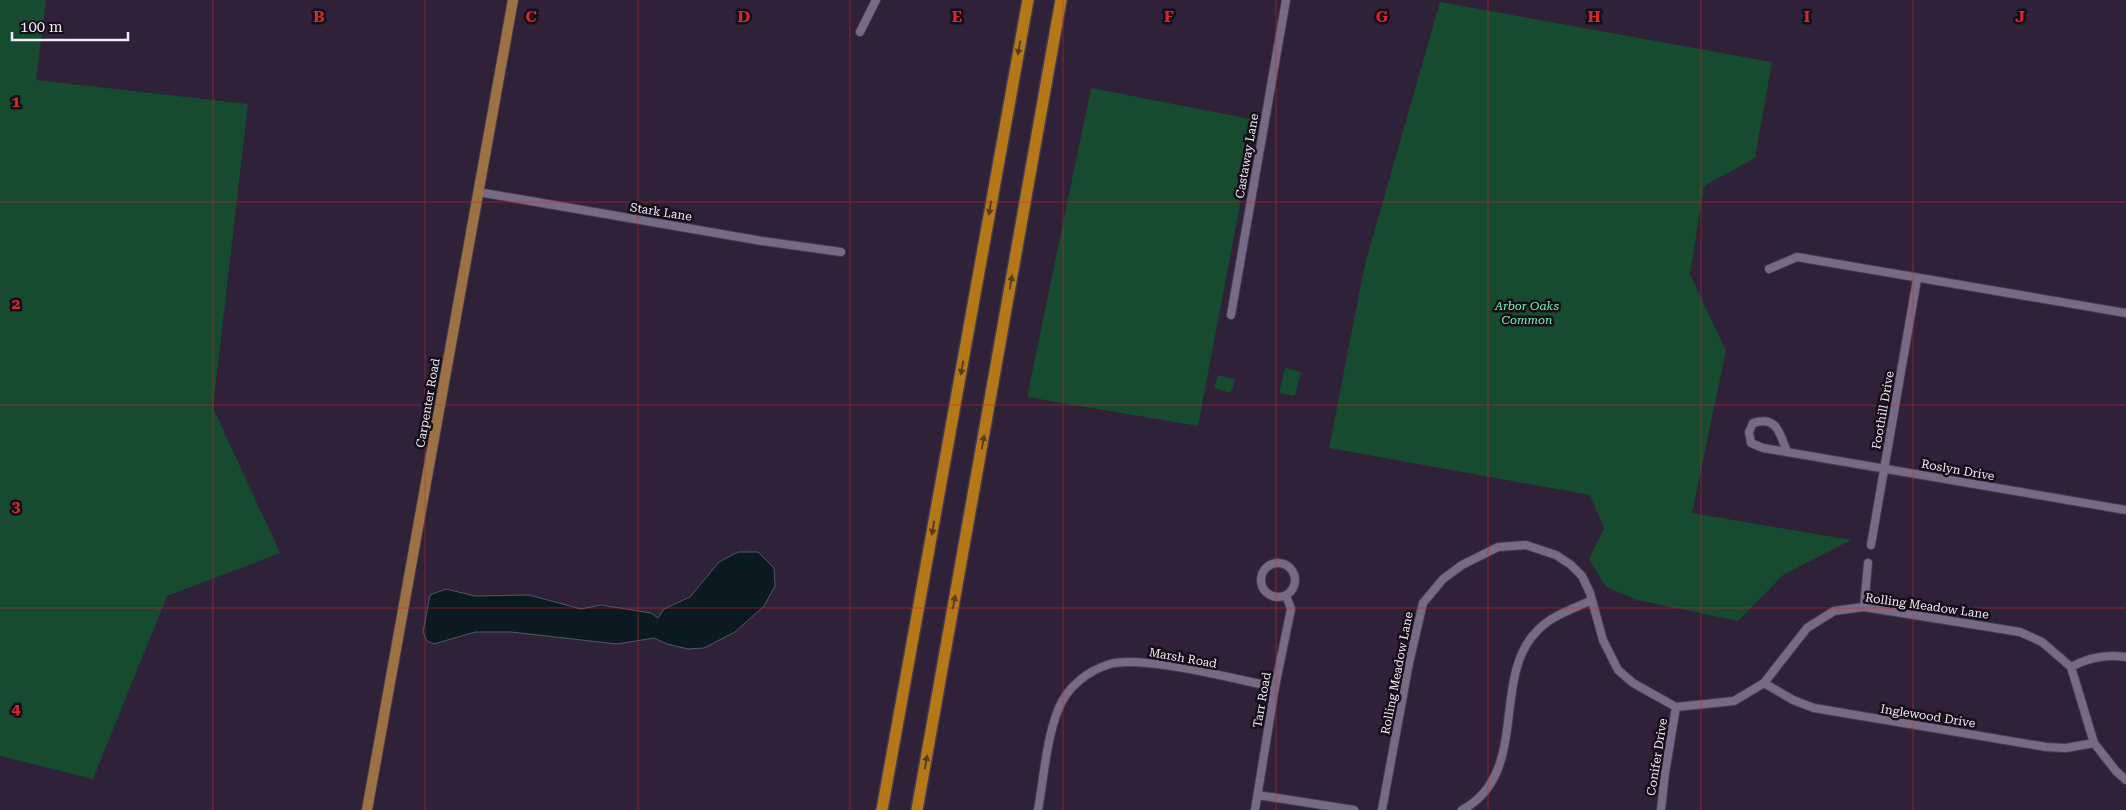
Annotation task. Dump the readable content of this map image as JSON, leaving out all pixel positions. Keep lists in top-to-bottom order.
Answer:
{
  "streets": {
    "main road": ["Carpenter Road"],
    "street": [
      "Castaway Lane",
      "Stark Lane",
      "Foothill Drive",
      "Roslyn Drive",
      "Rolling Meadow Lane",
      "Marsh Road",
      "Tarr Road",
      "Inglewood Drive",
      "Conifer Drive"
    ]
  },
  "crossings": [
    ["Stark Lane", "Carpenter Road"],
    ["Foothill Drive", "Roslyn Drive"],
    ["Rolling Meadow Lane", "Inglewood Drive"],
    ["Rolling Meadow Lane", "Conifer Drive"],
    ["Marsh Road", "Tarr Road"]
  ],
  "parks": ["Arbor Oaks Common"],
  "scale_bar": "100 m",
  "grid": {
    "columns": [
      "B",
      "C",
      "D",
      "E",
      "F",
      "G",
      "H",
      "I",
      "J"
    ],
    "rows": [
      "1",
      "2",
      "3",
      "4"
    ]
  }
}
